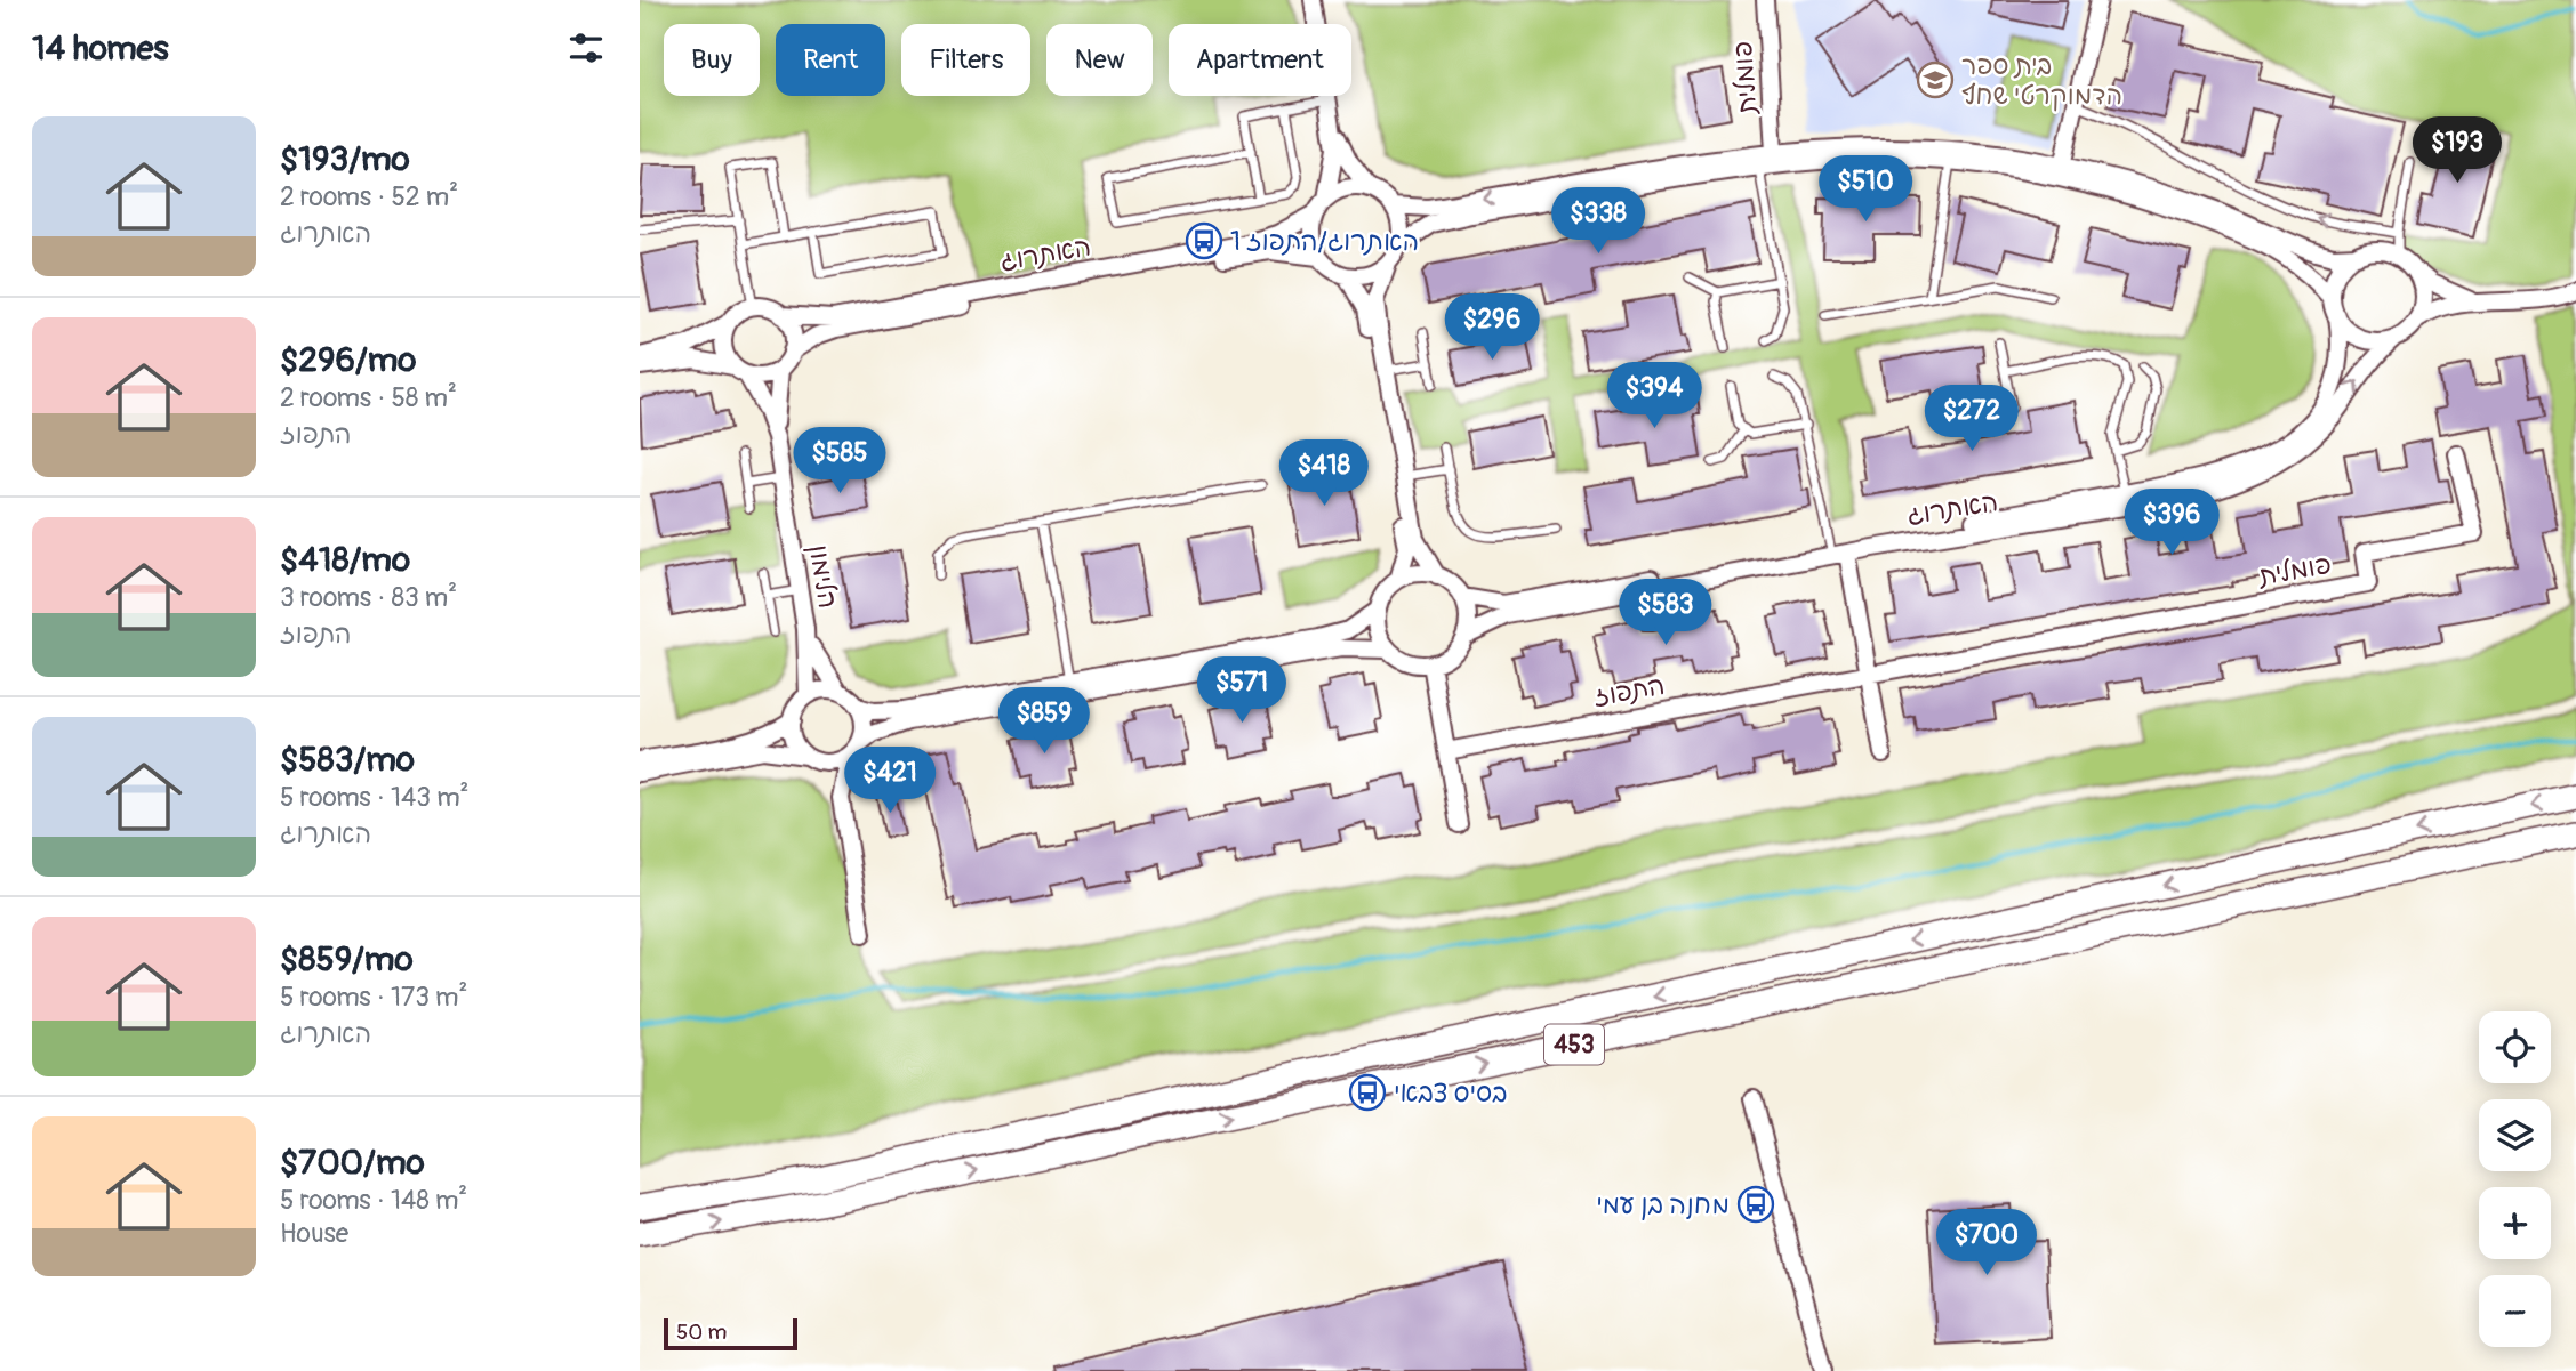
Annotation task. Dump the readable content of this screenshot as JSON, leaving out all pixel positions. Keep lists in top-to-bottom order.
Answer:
{
  "streets": {
    "main road": ["453"],
    "street": [
      "פומלית",
      "האתרוג",
      "הלימון",
      "התפוז"
    ]
  },
  "crossings": [
    ["פומלית", "התפוז"],
    ["האתרוג", "הלימון"]
  ],
  "places": {
    "school or university": ["בית ספר הדמוקרטי שחף"],
    "bus stop": ["האתרוג/התפוז 1", "בסיס צבאי", "מחנה בן עמי"]
  },
  "scale_bar": "50 m",
  "page": {
    "heading": "14 homes",
    "chip": [
      "Buy",
      "Rent",
      "Filters",
      "New",
      "Apartment"
    ],
    "list": [
      {
        "name": "$193/mo",
        "note": "2 rooms · 52 m² · האתרוג"
      },
      {
        "name": "$296/mo",
        "note": "2 rooms · 58 m² · התפוז"
      },
      {
        "name": "$418/mo",
        "note": "3 rooms · 83 m² · התפוז"
      },
      {
        "name": "$583/mo",
        "note": "5 rooms · 143 m² · האתרוג"
      },
      {
        "name": "$859/mo",
        "note": "5 rooms · 173 m² · האתרוג"
      },
      {
        "name": "$700/mo",
        "note": "5 rooms · 148 m² · House"
      }
    ],
    "price": [
      "$193",
      "$510",
      "$338",
      "$296",
      "$394",
      "$272",
      "$585",
      "$418",
      "$396",
      "$583",
      "$571",
      "$859",
      "$421",
      "$700"
    ],
    "map_buttons": ["+", "−"],
    "scale": "50 m"
  }
}
